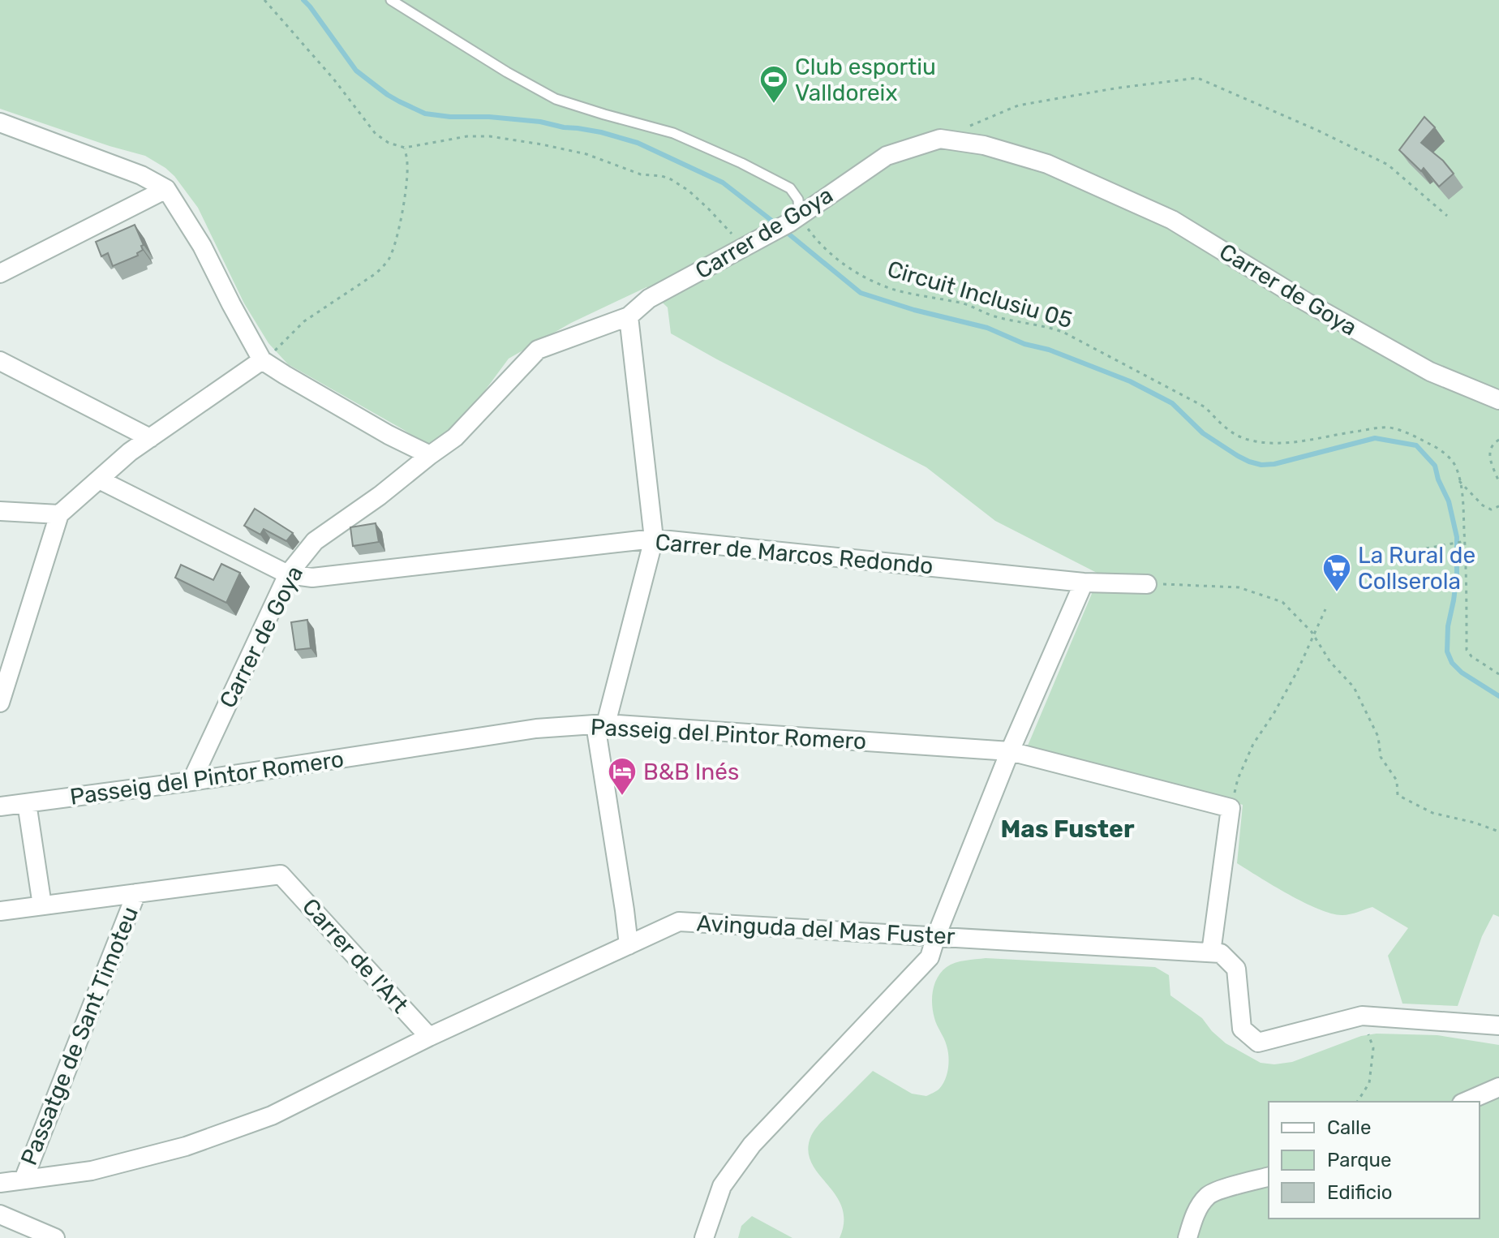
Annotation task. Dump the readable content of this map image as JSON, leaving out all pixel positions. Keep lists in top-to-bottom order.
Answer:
{
  "streets": {
    "street": [
      "Carrer de Goya",
      "Carrer de Marcos Redondo",
      "Passeig del Pintor Romero",
      "Avinguda del Mas Fuster",
      "Carrer de l'Art",
      "Passatge de Sant Timoteu"
    ],
    "path": ["Circuit Inclusiu 05"]
  },
  "crossings": [
    ["Carrer de Goya", "Circuit Inclusiu 05"],
    ["Carrer de Goya", "Carrer de Marcos Redondo"],
    ["Carrer de Goya", "Passeig del Pintor Romero"],
    ["Avinguda del Mas Fuster", "Carrer de l'Art"],
    ["Avinguda del Mas Fuster", "Passatge de Sant Timoteu"],
    ["Carrer de l'Art", "Passatge de Sant Timoteu"]
  ],
  "districts": ["Mas Fuster"],
  "places": {
    "sports": ["Club esportiu Valldoreix"],
    "supermarket": ["La Rural de Collserola"],
    "hotel": ["B&B Inés"]
  },
  "legend": ["Calle", "Parque", "Edificio"]
}
